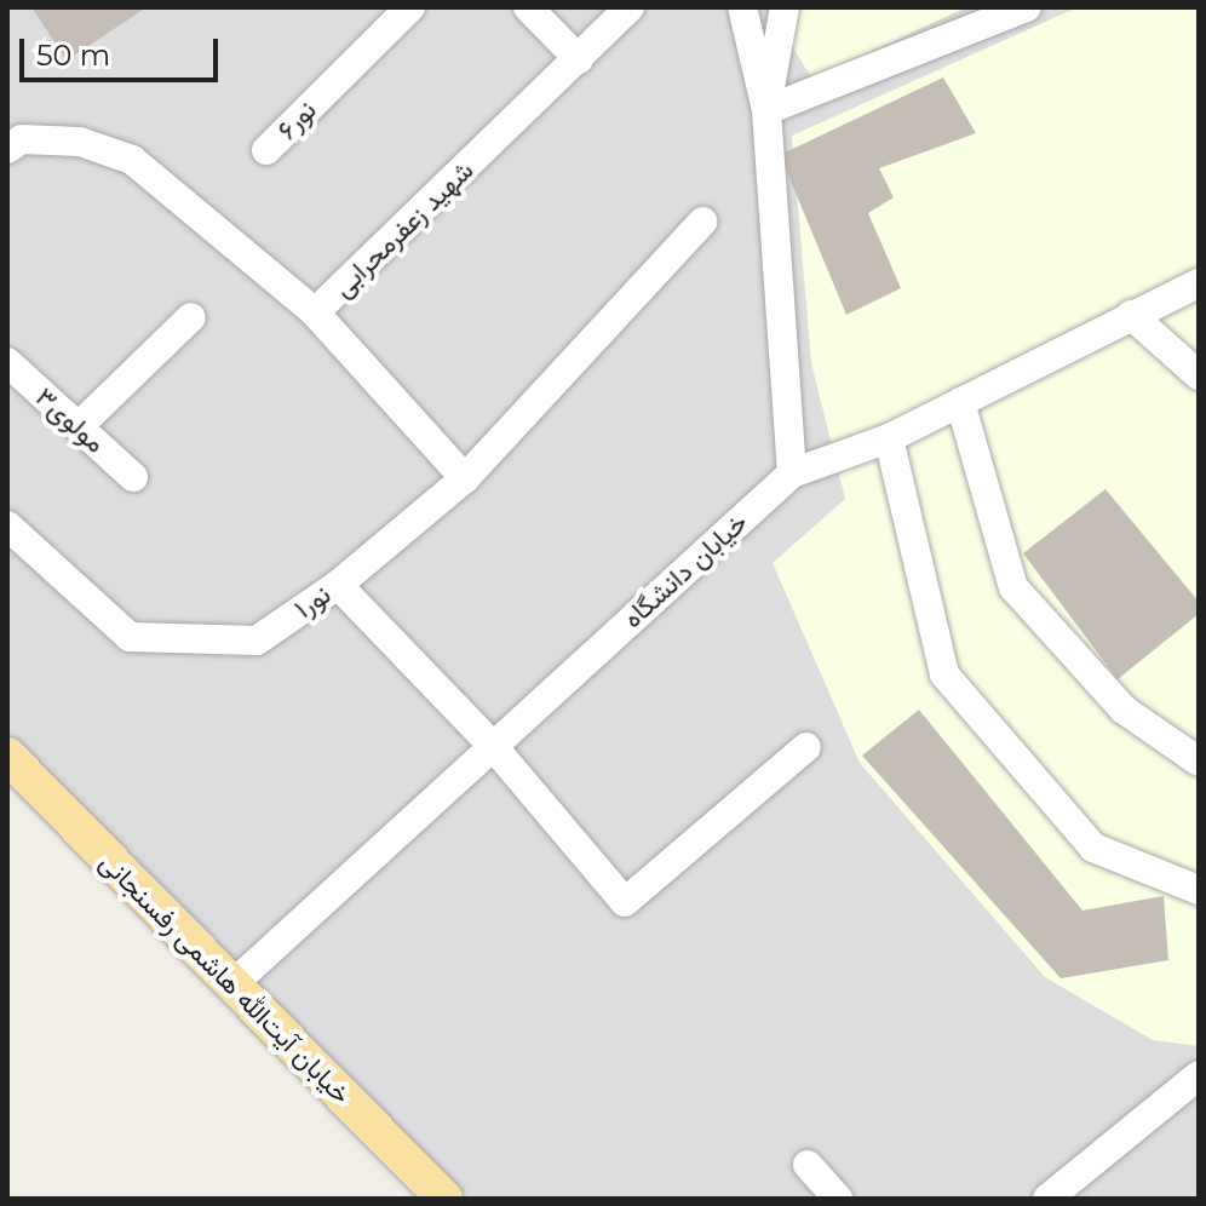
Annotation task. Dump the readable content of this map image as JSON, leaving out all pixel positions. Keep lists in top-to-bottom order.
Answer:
{
  "streets": {
    "main road": ["خیابان آیت‌الله هاشمی رفسنجانی"],
    "street": [
      "نور۶",
      "شهید زعفرمحرابی",
      "مولوی۳",
      "خیابان دانشگاه",
      "نور۱"
    ]
  },
  "crossings": [
    ["خیابان دانشگاه", "خیابان آیت‌الله هاشمی رفسنجانی"]
  ],
  "scale_bar": "50 m"
}
